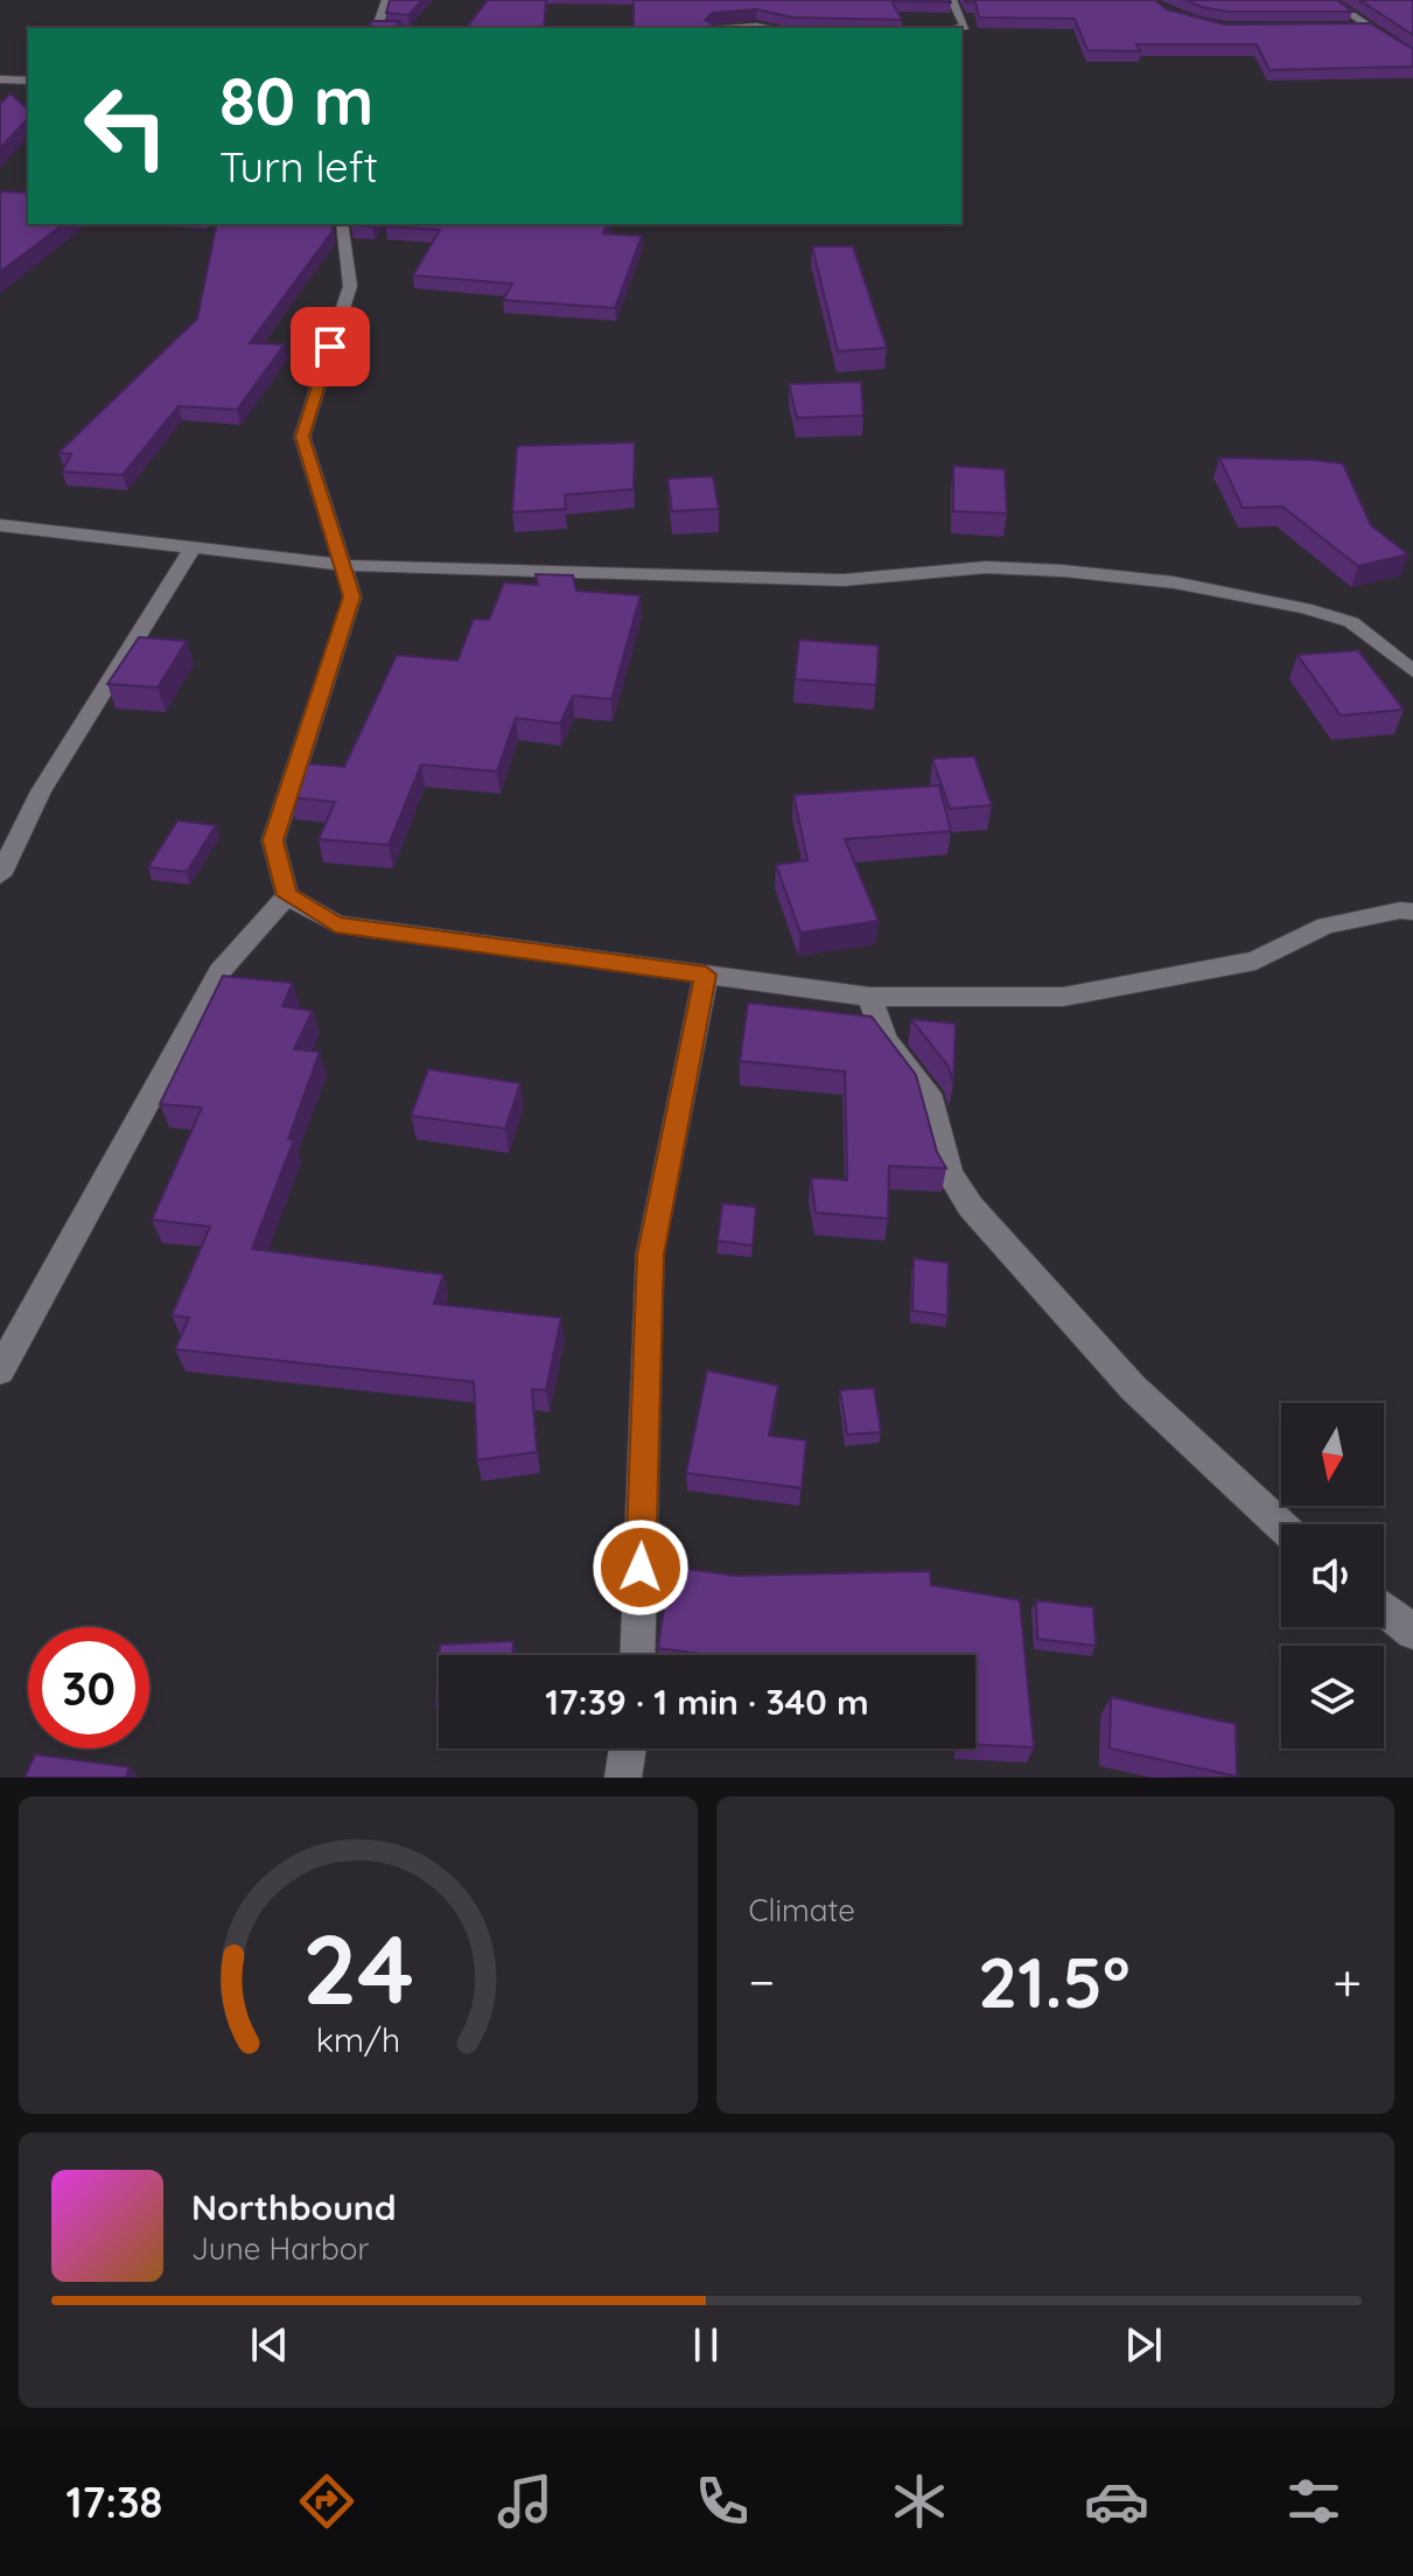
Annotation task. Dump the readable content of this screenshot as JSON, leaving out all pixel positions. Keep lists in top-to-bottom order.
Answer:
{
  "north": "bottom",
  "page": {
    "turn": ["80 m", "Turn left"],
    "limit": "30",
    "trip": "17:39 · 1 min · 340 m",
    "tile": "Climate",
    "heat": ["−", "21.5°", "+"],
    "song": ["Northbound", "June Harbor"],
    "tabs": "17:38",
    "gauge": ["24", "km/h"]
  }
}
